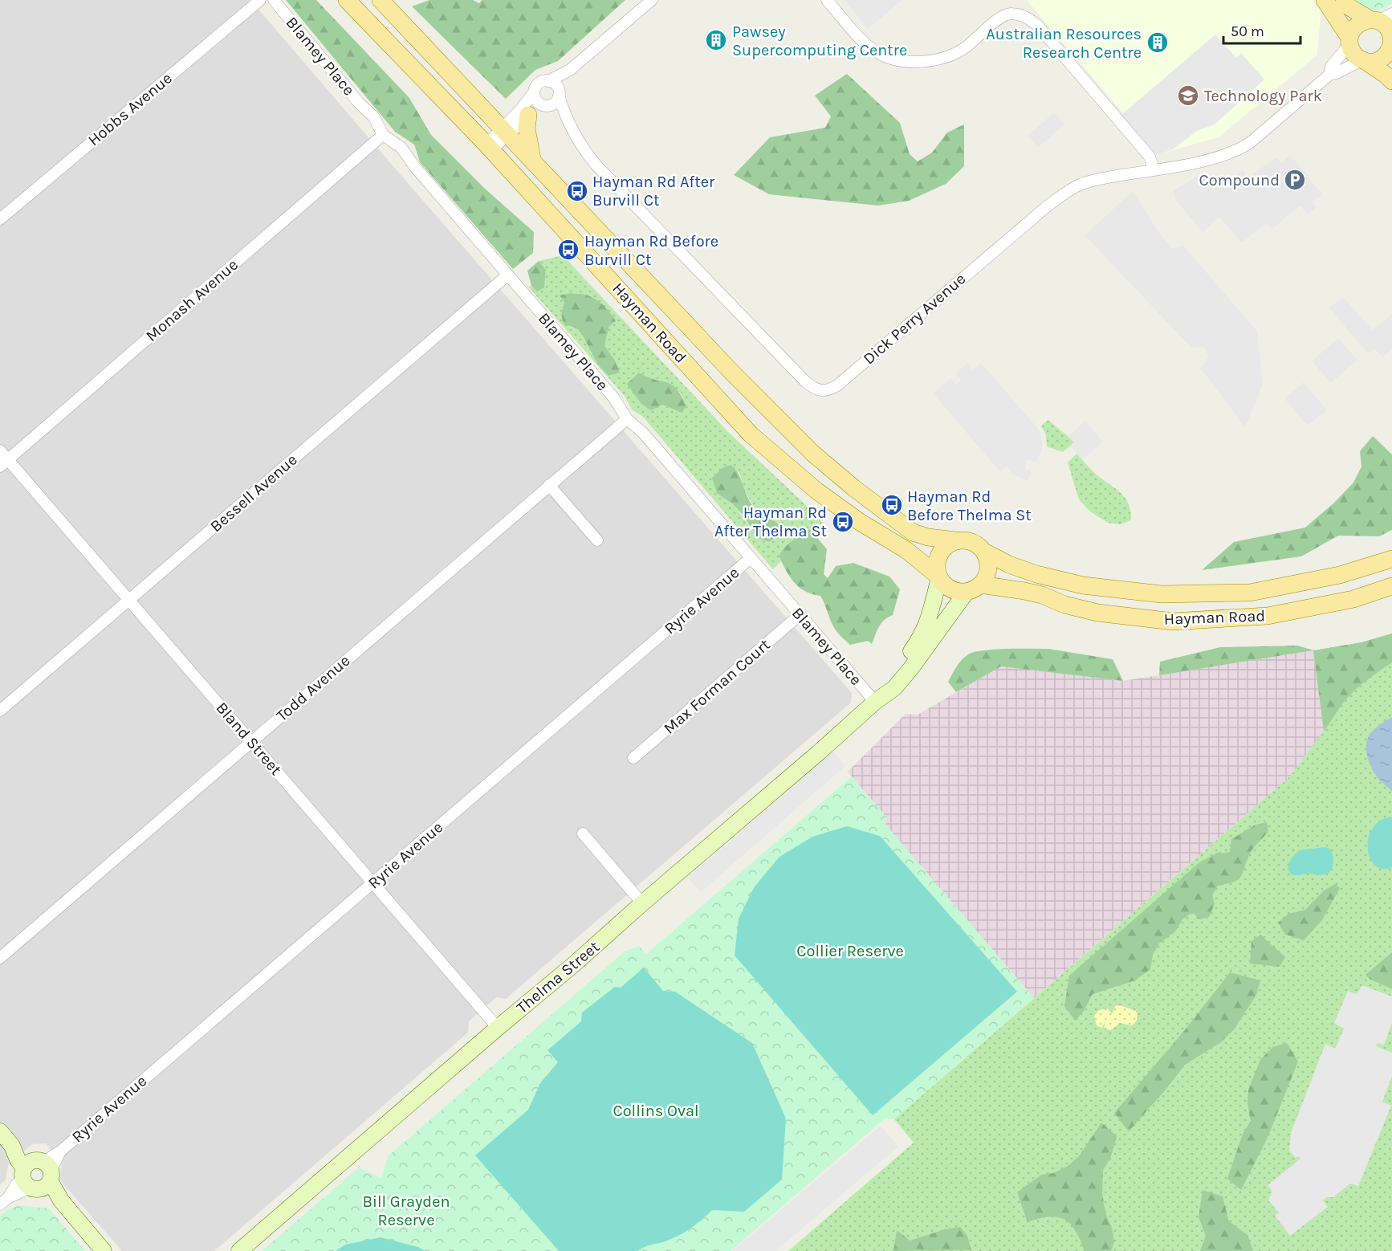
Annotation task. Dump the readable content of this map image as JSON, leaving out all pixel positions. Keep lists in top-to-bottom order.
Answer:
{
  "streets": {
    "main road": ["Hayman Road", "Thelma Street"],
    "street": [
      "Blamey Place",
      "Hobbs Avenue",
      "Monash Avenue",
      "Dick Perry Avenue",
      "Bessell Avenue",
      "Ryrie Avenue",
      "Max Forman Court",
      "Todd Avenue",
      "Bland Street"
    ]
  },
  "crossings": [
    ["Blamey Place", "Monash Avenue"],
    ["Blamey Place", "Bessell Avenue"],
    ["Blamey Place", "Ryrie Avenue"],
    ["Blamey Place", "Max Forman Court"],
    ["Blamey Place", "Todd Avenue"],
    ["Blamey Place", "Thelma Street"],
    ["Monash Avenue", "Bland Street"],
    ["Hayman Road", "Thelma Street"],
    ["Bessell Avenue", "Bland Street"],
    ["Ryrie Avenue", "Bland Street"],
    ["Todd Avenue", "Bland Street"],
    ["Bland Street", "Thelma Street"]
  ],
  "parks": ["Collier Reserve", "Collins Oval", "Bill Grayden Reserve"],
  "places": {
    "building": ["Pawsey Supercomputing Centre", "Australian Resources Research Centre"],
    "school or university": ["Technology Park"],
    "parking": ["Compound"],
    "bus stop": [
      "Hayman Rd After Burvill Ct",
      "Hayman Rd Before Burvill Ct",
      "Hayman Rd Before Thelma St",
      "Hayman Rd After Thelma St"
    ]
  },
  "scale_bar": "50 m"
}
